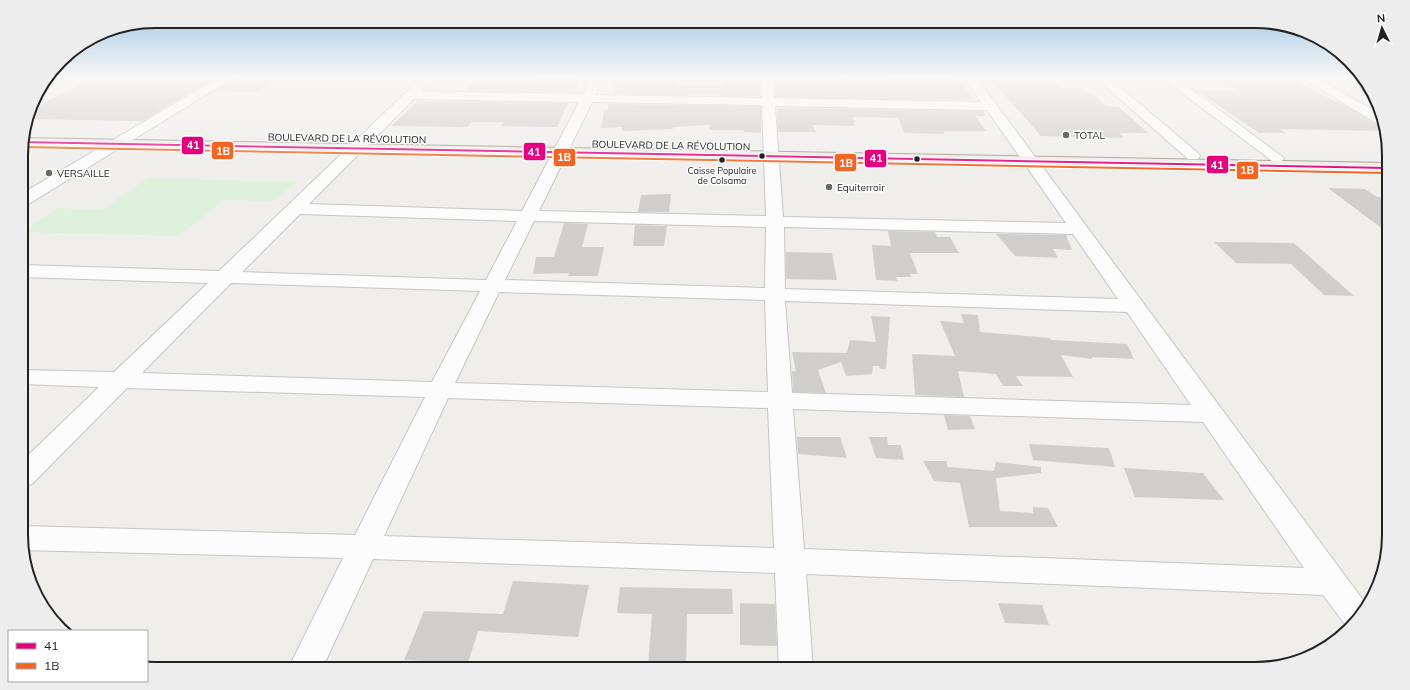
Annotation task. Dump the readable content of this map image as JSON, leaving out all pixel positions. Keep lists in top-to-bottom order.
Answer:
{
  "streets": {
    "main road": ["BOULEVARD DE LA RÉVOLUTION"]
  },
  "places": [
    "TOTAL",
    "Caisse Populaire de Colsama",
    "VERSAILLE",
    "Equiterroir"
  ],
  "lines": ["transit line 41", "transit line 1B"],
  "legend": ["41", "1B"],
  "north": "top"
}
